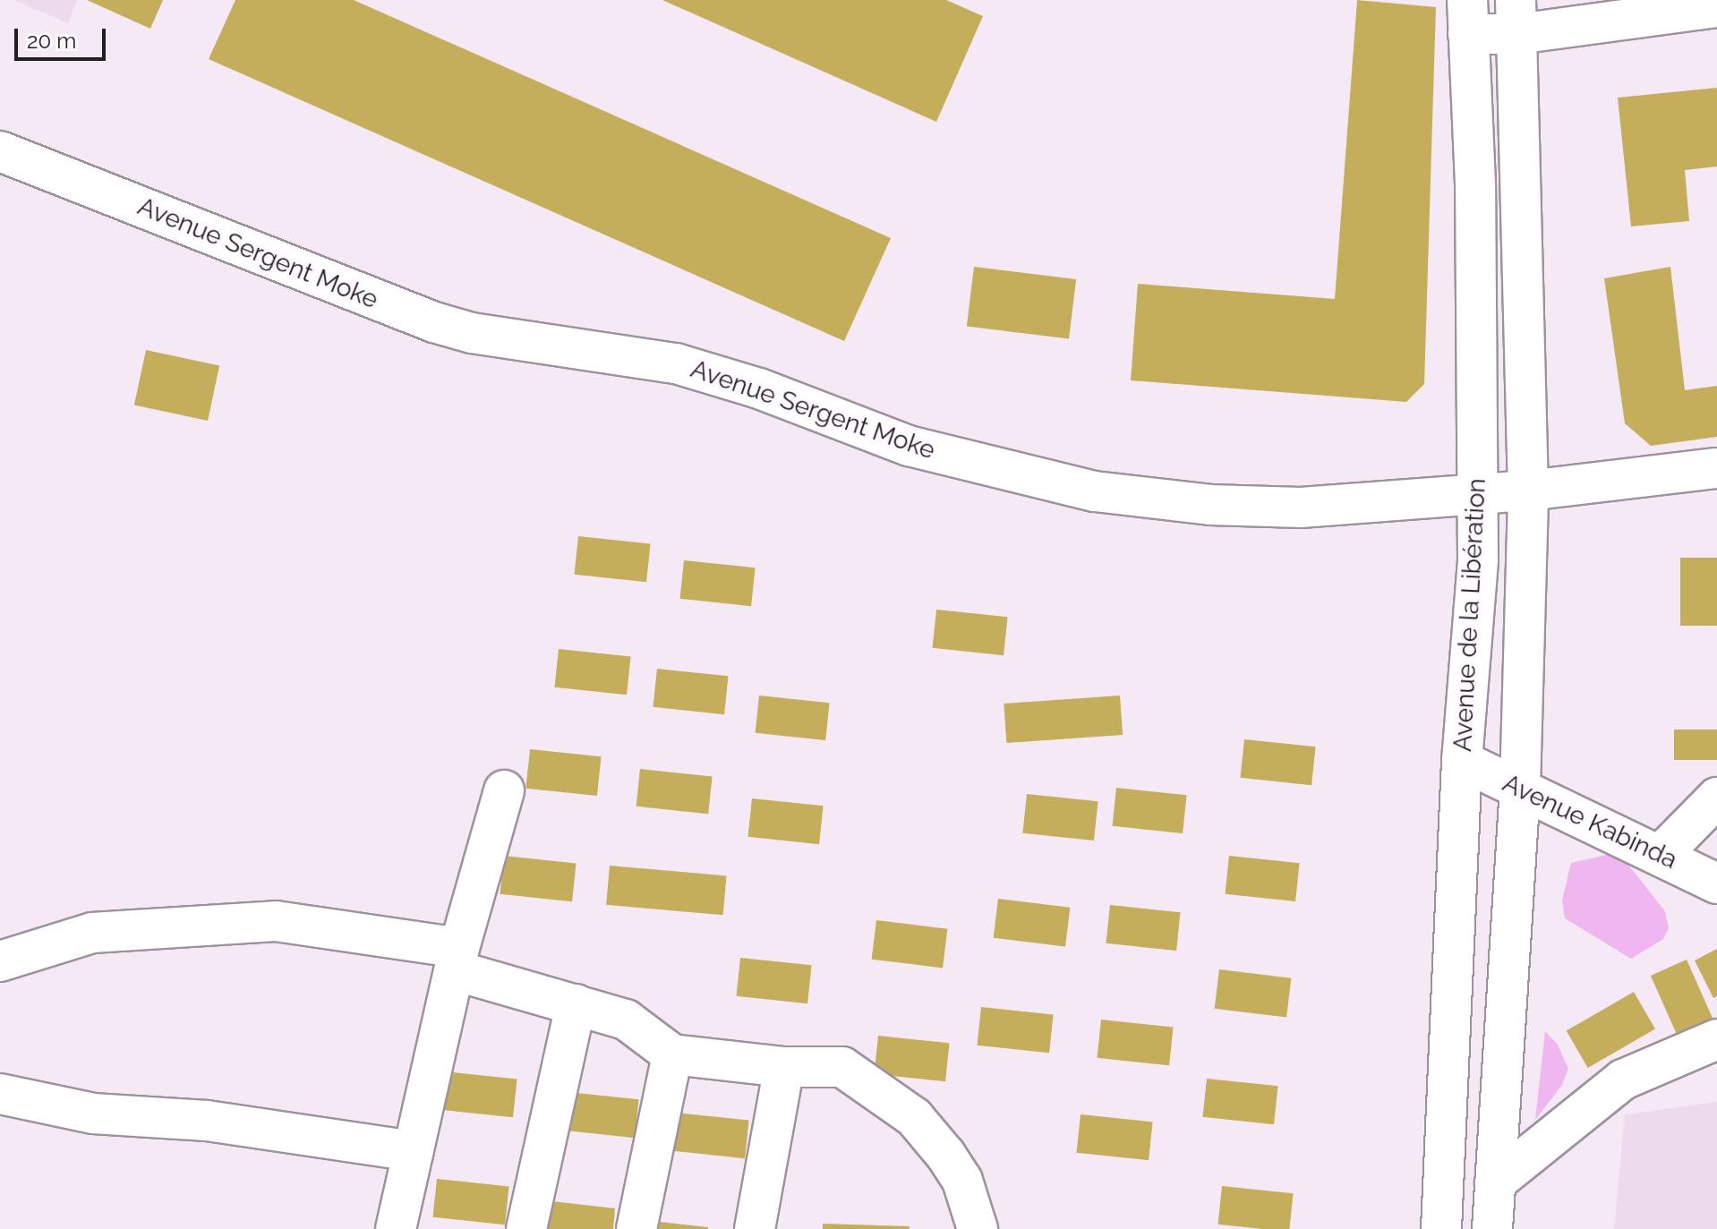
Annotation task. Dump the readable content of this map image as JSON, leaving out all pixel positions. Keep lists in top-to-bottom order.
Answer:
{
  "streets": {
    "main road": ["Avenue Sergent Moke", "Avenue de la Libération", "Avenue Kabinda"]
  },
  "crossings": [
    ["Avenue Sergent Moke", "Avenue de la Libération"],
    ["Avenue de la Libération", "Avenue Kabinda"]
  ],
  "scale_bar": "20 m"
}
